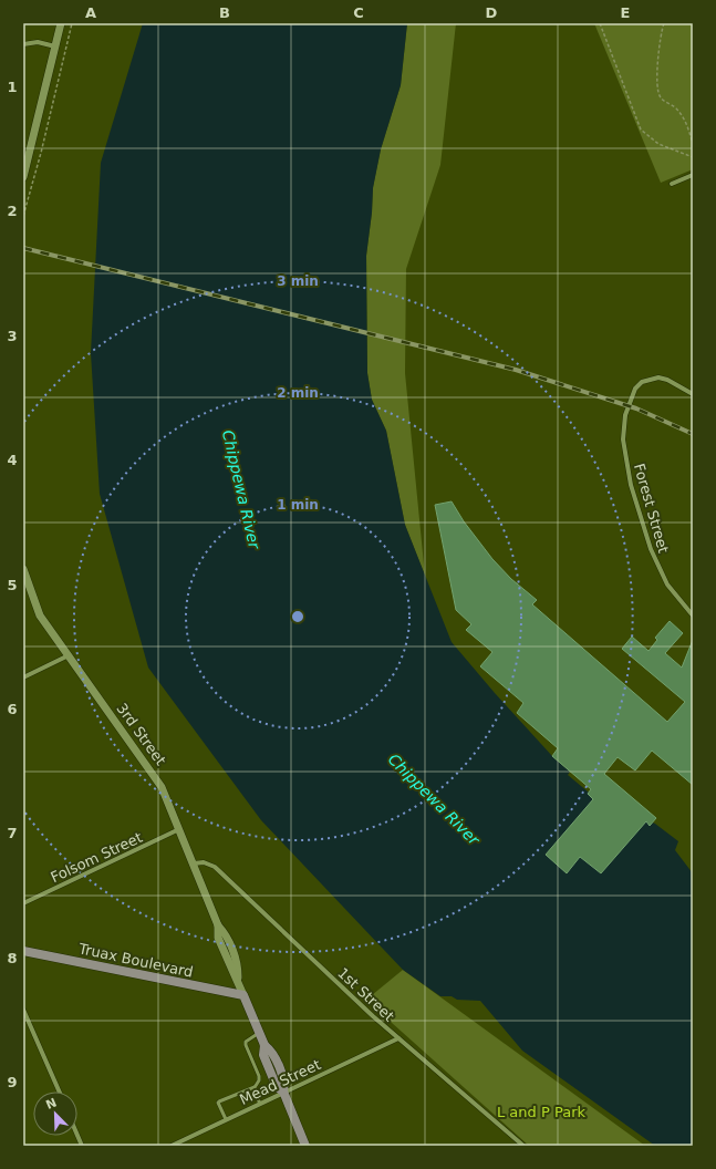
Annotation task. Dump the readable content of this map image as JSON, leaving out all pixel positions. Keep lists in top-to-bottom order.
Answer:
{
  "streets": {
    "main road": ["3rd Street", "Truax Boulevard"],
    "street": [
      "Forest Street",
      "Folsom Street",
      "1st Street",
      "Mead Street"
    ]
  },
  "crossings": [
    ["3rd Street", "Folsom Street"],
    ["3rd Street", "Truax Boulevard"],
    ["3rd Street", "1st Street"],
    ["3rd Street", "Mead Street"],
    ["1st Street", "Mead Street"]
  ],
  "water": ["Chippewa River"],
  "parks": ["L and P Park"],
  "north": "top left",
  "grid": {
    "columns": [
      "A",
      "B",
      "C",
      "D",
      "E"
    ],
    "rows": [
      "1",
      "2",
      "3",
      "4",
      "5",
      "6",
      "7",
      "8",
      "9"
    ]
  },
  "rings": ["3 min", "2 min", "1 min"]
}
